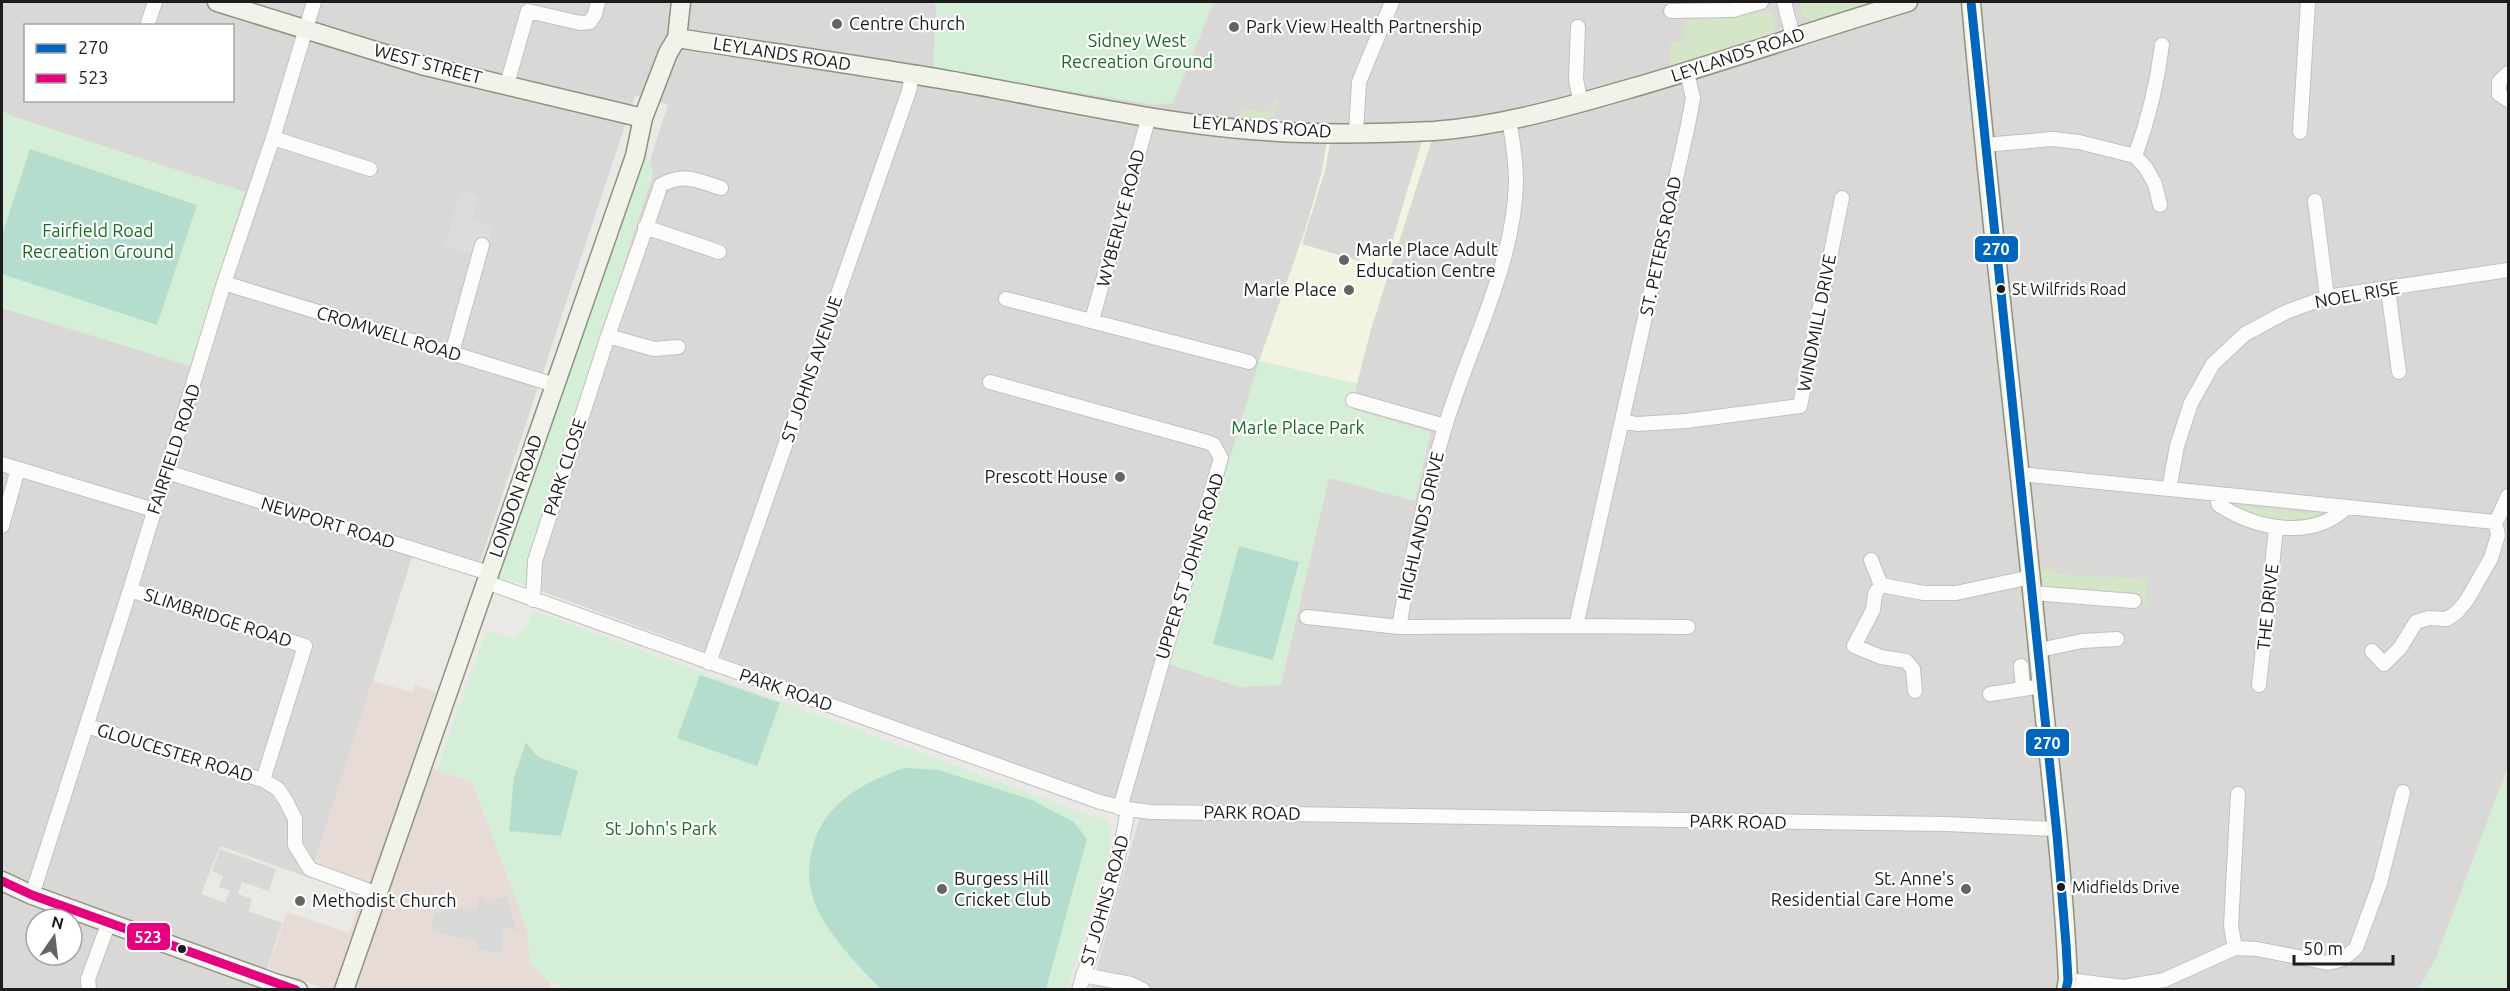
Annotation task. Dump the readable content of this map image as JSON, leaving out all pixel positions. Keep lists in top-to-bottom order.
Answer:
{
  "streets": {
    "street": [
      "LEYLANDS ROAD",
      "WEST STREET",
      "WYBERLYE ROAD",
      "ST. PETERS ROAD",
      "NOEL RISE",
      "WINDMILL DRIVE",
      "CROMWELL ROAD",
      "ST JOHNS AVENUE",
      "FAIRFIELD ROAD",
      "PARK CLOSE",
      "LONDON ROAD",
      "NEWPORT ROAD",
      "HIGHLANDS DRIVE",
      "UPPER ST JOHNS ROAD",
      "THE DRIVE",
      "SLIMBRIDGE ROAD",
      "PARK ROAD",
      "GLOUCESTER ROAD",
      "ST JOHNS ROAD"
    ]
  },
  "crossings": [
    ["LEYLANDS ROAD", "WYBERLYE ROAD"],
    ["LEYLANDS ROAD", "ST. PETERS ROAD"],
    ["LEYLANDS ROAD", "ST JOHNS AVENUE"],
    ["LEYLANDS ROAD", "LONDON ROAD"],
    ["LEYLANDS ROAD", "HIGHLANDS DRIVE"],
    ["WEST STREET", "FAIRFIELD ROAD"],
    ["WEST STREET", "LONDON ROAD"],
    ["ST. PETERS ROAD", "WINDMILL DRIVE"],
    ["CROMWELL ROAD", "FAIRFIELD ROAD"],
    ["CROMWELL ROAD", "LONDON ROAD"],
    ["ST JOHNS AVENUE", "PARK ROAD"],
    ["FAIRFIELD ROAD", "NEWPORT ROAD"],
    ["FAIRFIELD ROAD", "SLIMBRIDGE ROAD"],
    ["FAIRFIELD ROAD", "GLOUCESTER ROAD"],
    ["PARK CLOSE", "PARK ROAD"],
    ["LONDON ROAD", "NEWPORT ROAD"],
    ["LONDON ROAD", "PARK ROAD"],
    ["LONDON ROAD", "GLOUCESTER ROAD"],
    ["NEWPORT ROAD", "PARK ROAD"],
    ["UPPER ST JOHNS ROAD", "PARK ROAD"],
    ["UPPER ST JOHNS ROAD", "ST JOHNS ROAD"],
    ["SLIMBRIDGE ROAD", "GLOUCESTER ROAD"],
    ["PARK ROAD", "ST JOHNS ROAD"]
  ],
  "parks": [
    "Sidney West Recreation Ground",
    "Fairfield Road Recreation Ground",
    "Marle Place Park",
    "St John's Park"
  ],
  "places": [
    "Centre Church",
    "Park View Health Partnership",
    "Marle Place Adult Education Centre",
    "St Wilfrids Road",
    "Marle Place",
    "Prescott House",
    "Midfields Drive",
    "Burgess Hill Cricket Club",
    "St. Anne's Residential Care Home",
    "Methodist Church"
  ],
  "lines": ["transit line 270", "transit line 523"],
  "legend": ["270", "523"],
  "scale_bar": "50 m",
  "north": "top"
}
